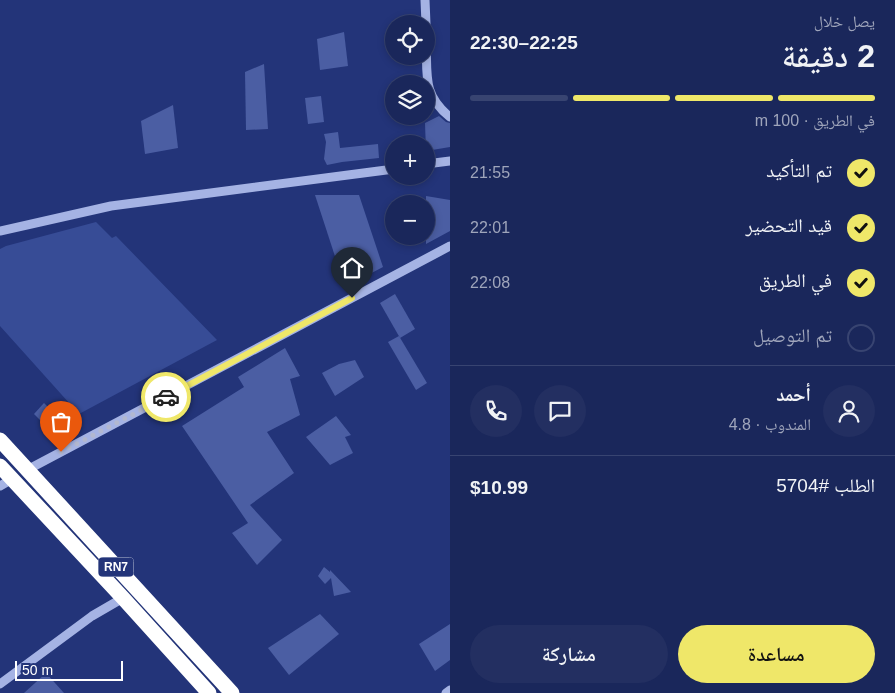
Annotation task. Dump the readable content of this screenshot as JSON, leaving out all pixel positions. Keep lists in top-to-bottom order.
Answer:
{
  "streets": {
    "highway": ["RN7"]
  },
  "scale_bar": "50 m",
  "page": {
    "heading": ["2 دقيقة", "يصل خلال", "22:25–22:30"],
    "panel": [
      "أحمد",
      "المندوب · 4.8",
      "الطلب #5704",
      "$10.99"
    ],
    "map_buttons": ["+", "−"],
    "bar": "في الطريق · 100 m",
    "list": [
      ["تم التأكيد", "21:55"],
      ["قيد التحضير", "22:01"],
      ["في الطريق", "22:08"],
      "تم التوصيل"
    ],
    "buttons": ["مساعدة", "مشاركة"],
    "scale": "50 m"
  }
}
